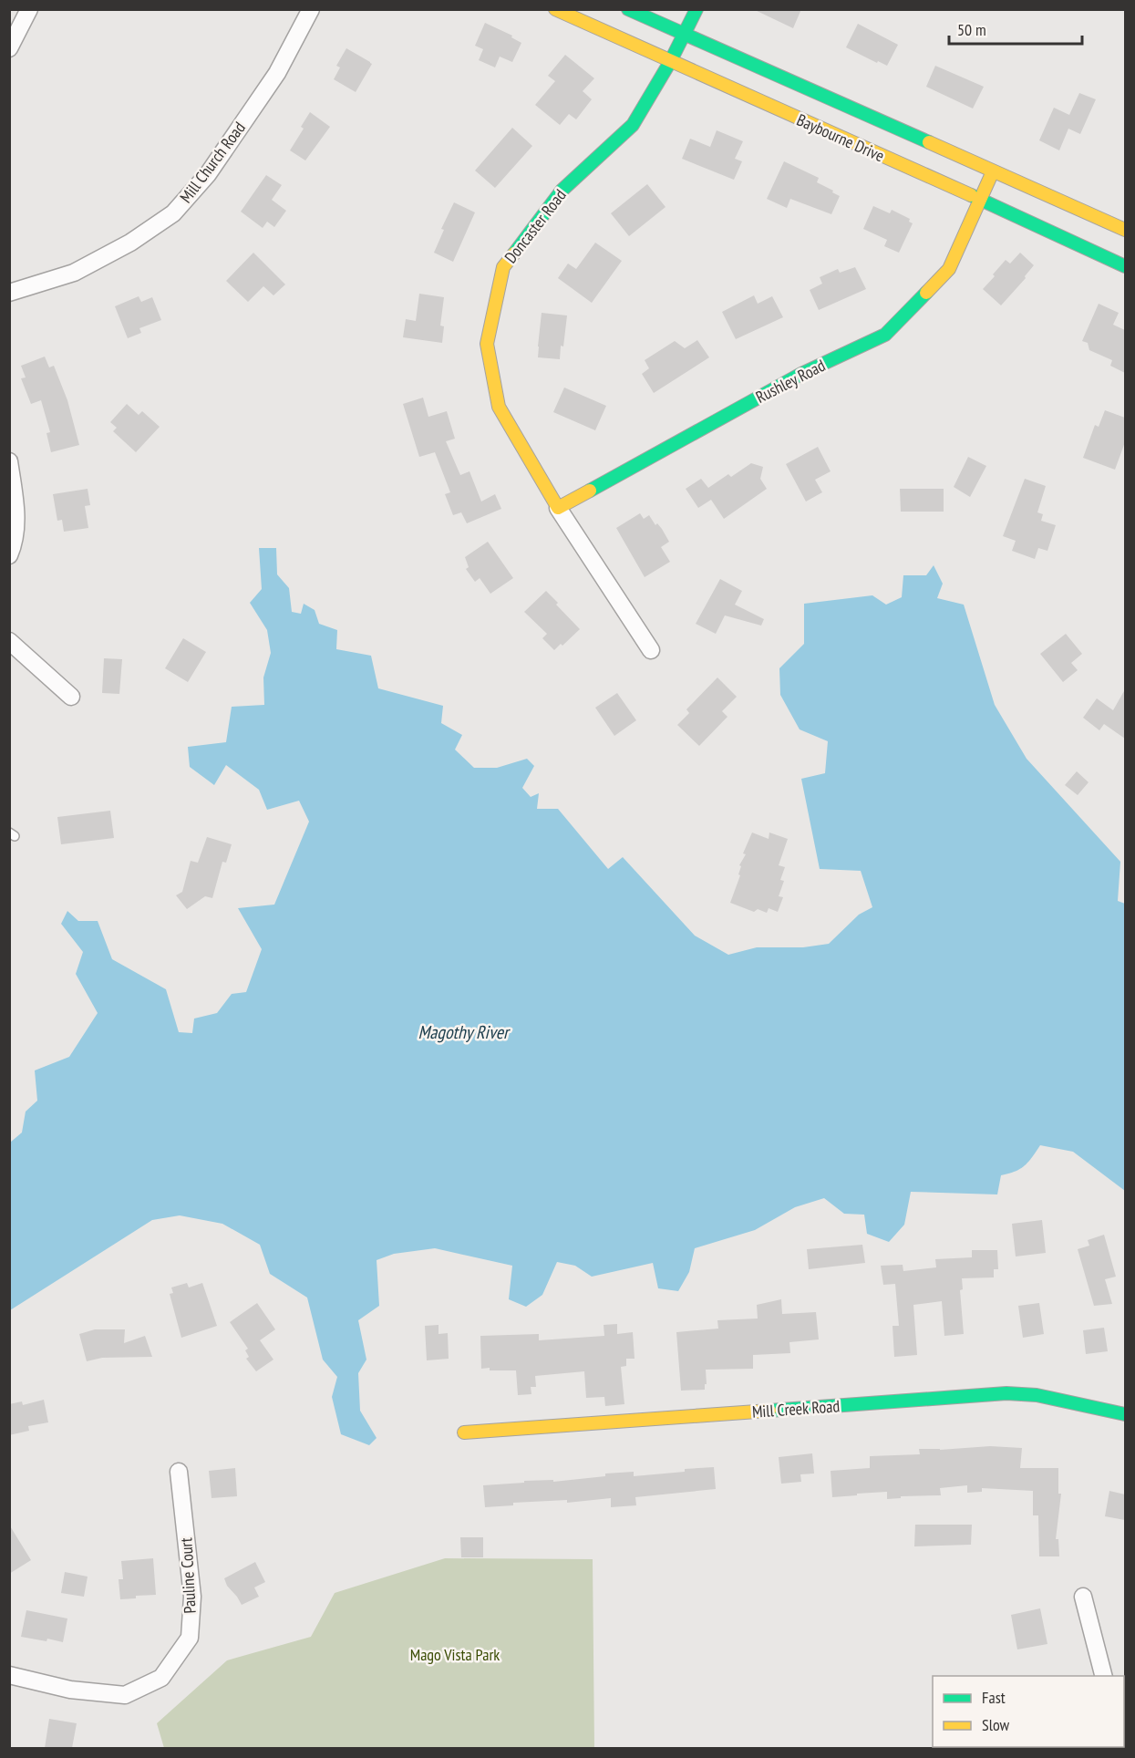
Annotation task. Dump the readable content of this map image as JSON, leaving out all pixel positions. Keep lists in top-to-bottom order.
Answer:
{
  "streets": {
    "street": [
      "Baybourne Drive",
      "Mill Church Road",
      "Doncaster Road",
      "Rushley Road",
      "Mill Creek Road",
      "Pauline Court"
    ]
  },
  "crossings": [
    ["Baybourne Drive", "Doncaster Road"],
    ["Baybourne Drive", "Rushley Road"],
    ["Doncaster Road", "Rushley Road"]
  ],
  "water": ["Magothy River"],
  "parks": ["Mago Vista Park"],
  "legend": ["Fast", "Slow"],
  "scale_bar": "50 m"
}
